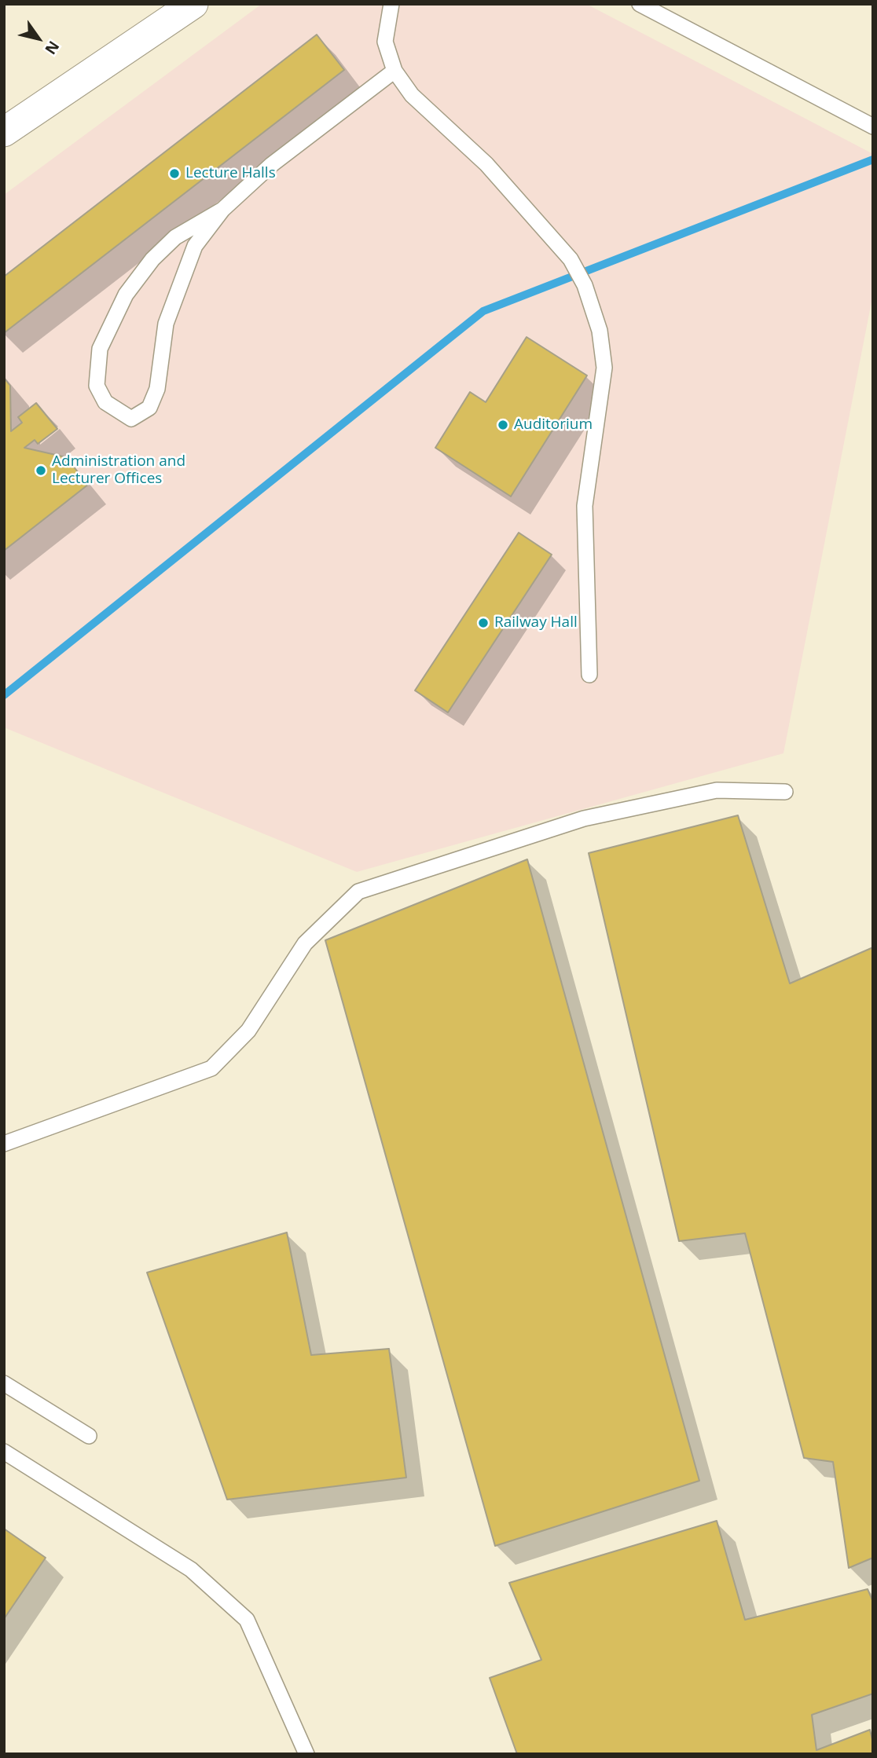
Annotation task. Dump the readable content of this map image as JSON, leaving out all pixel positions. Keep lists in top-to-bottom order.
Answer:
{
  "places": [
    "Lecture Halls",
    "Auditorium",
    "Administration and Lecturer Offices",
    "Railway Hall"
  ],
  "north": "bottom right"
}
